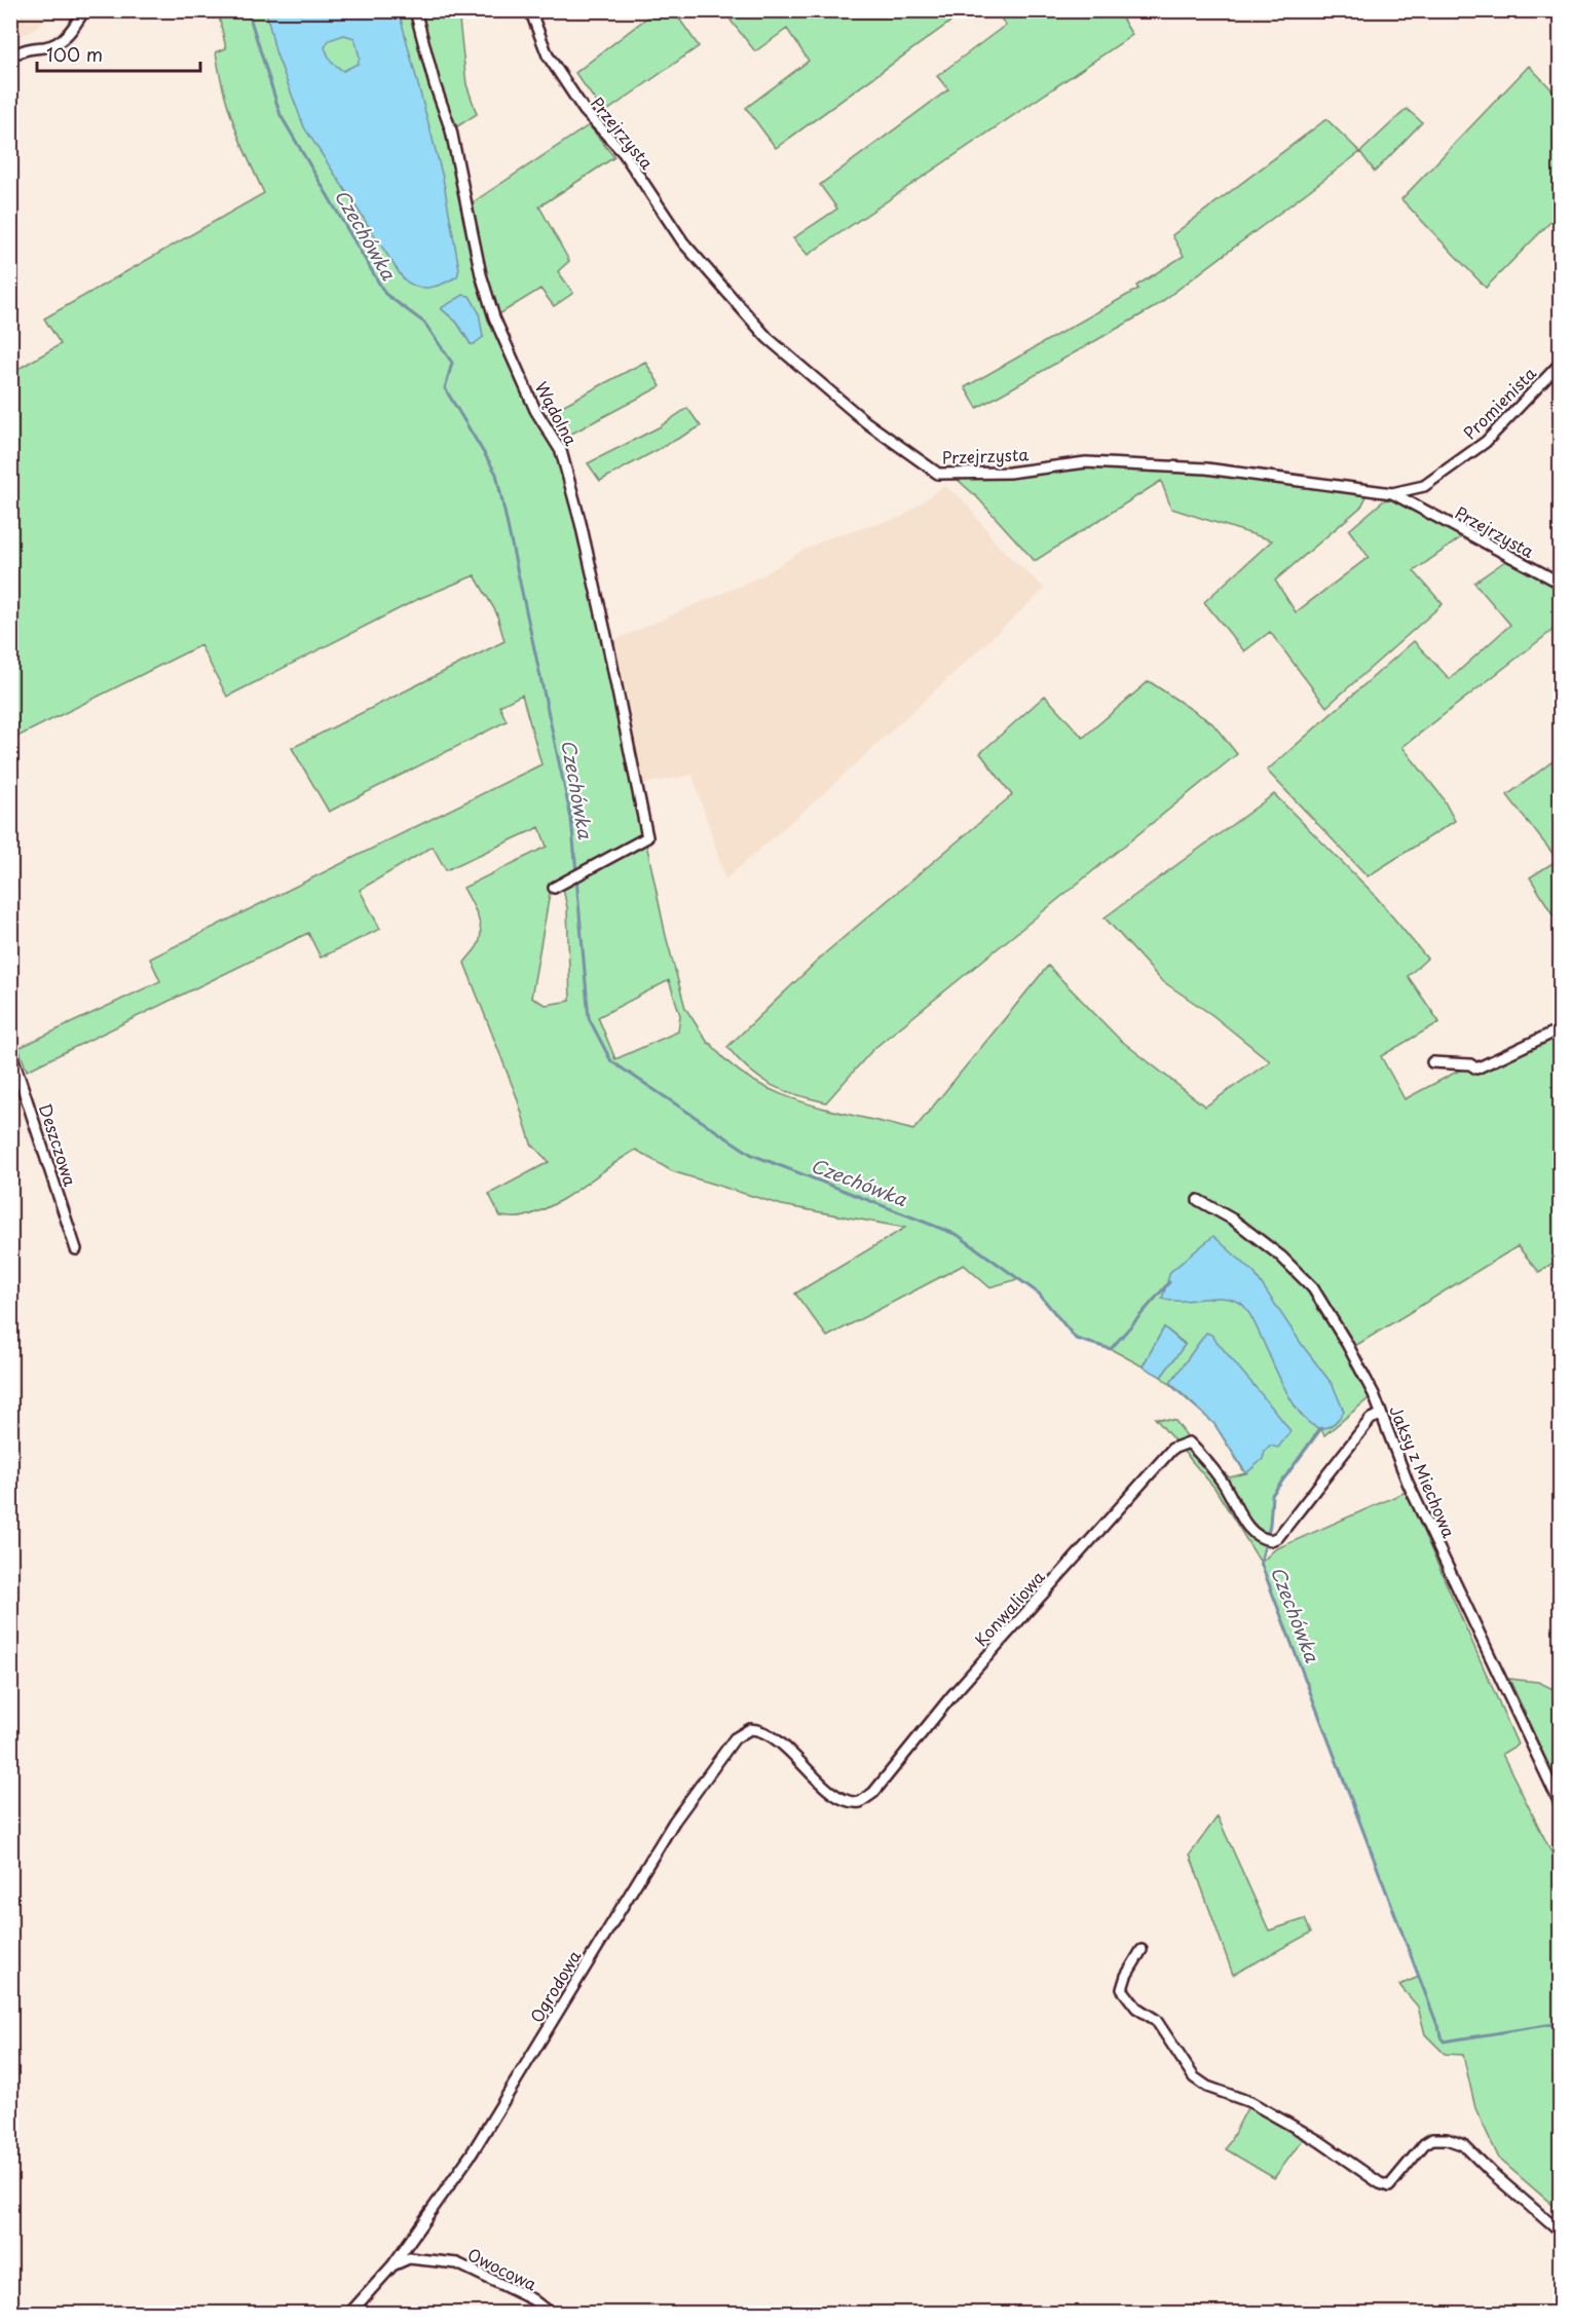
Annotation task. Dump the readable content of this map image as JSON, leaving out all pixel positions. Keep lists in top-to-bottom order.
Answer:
{
  "streets": {
    "street": [
      "Przejrzysta",
      "Promienista",
      "Wądolna",
      "Deszczowa",
      "Jaksy z Miechowa",
      "Konwaliowa",
      "Ogrodowa",
      "Owocowa"
    ]
  },
  "crossings": [
    ["Przejrzysta", "Promienista"],
    ["Jaksy z Miechowa", "Konwaliowa"],
    ["Konwaliowa", "Ogrodowa"],
    ["Ogrodowa", "Owocowa"]
  ],
  "water": ["Czechówka"],
  "scale_bar": "100 m"
}
